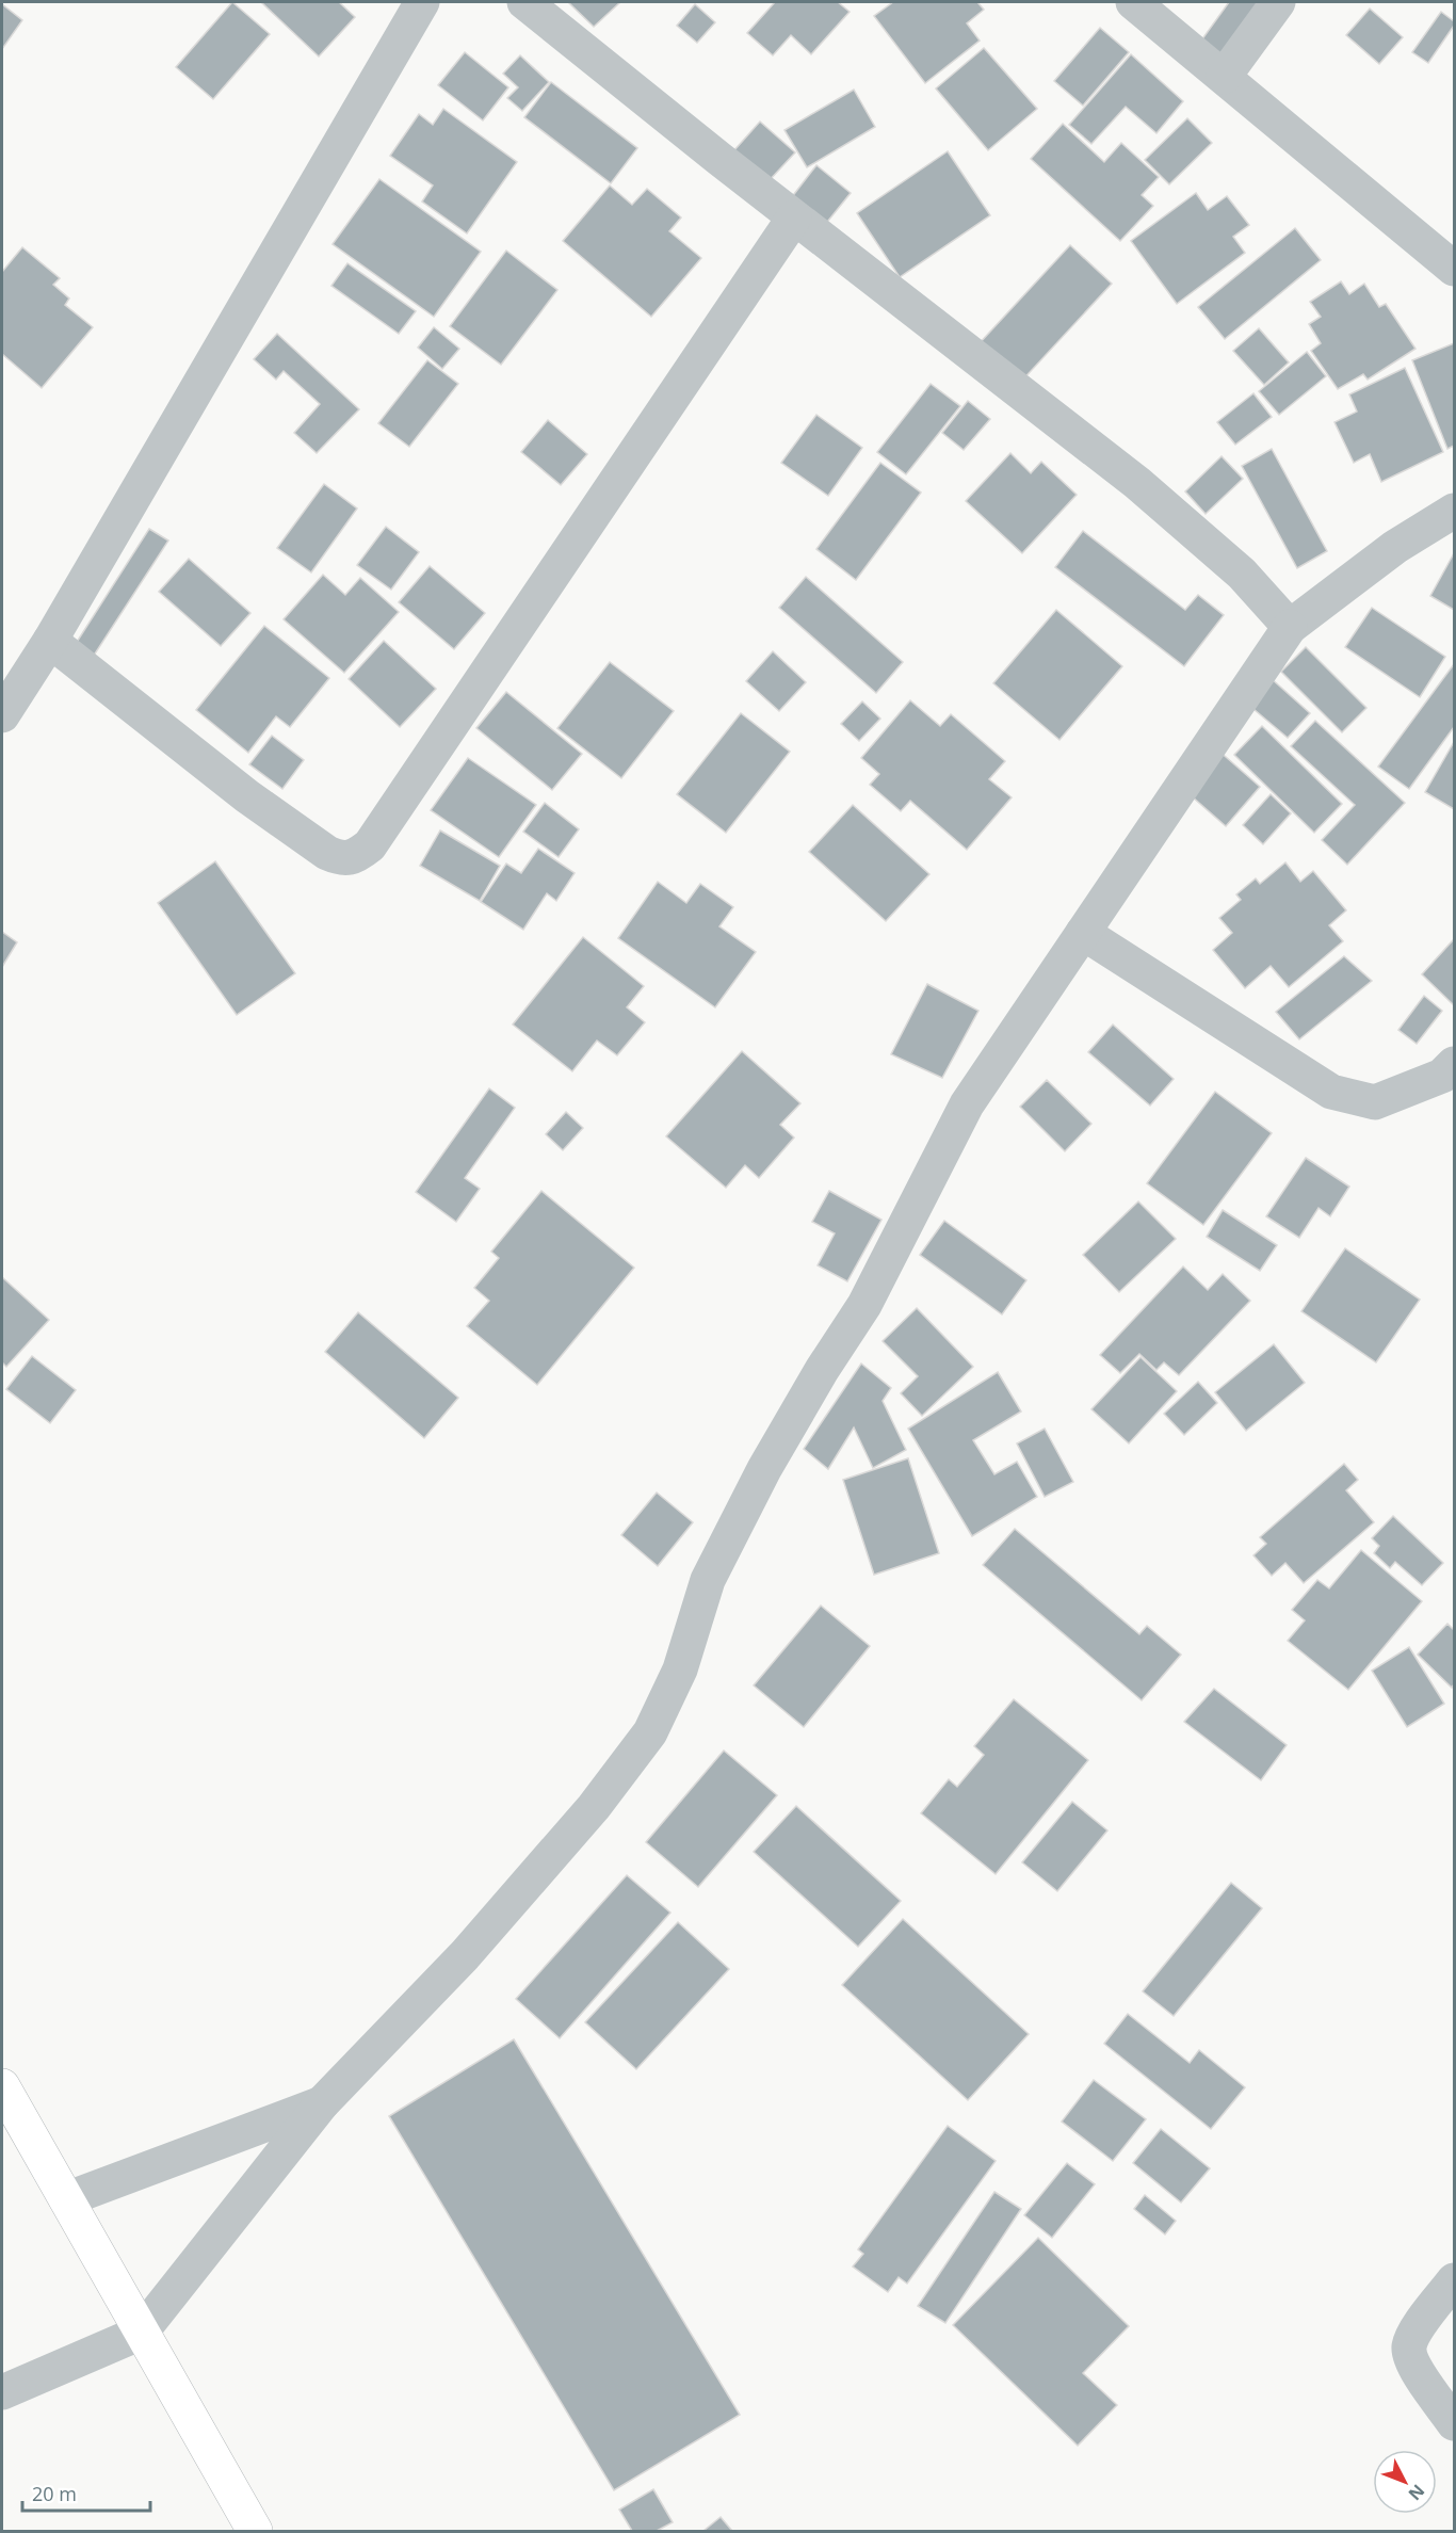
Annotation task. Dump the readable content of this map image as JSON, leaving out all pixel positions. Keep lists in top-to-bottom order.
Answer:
{
  "scale_bar": "20 m",
  "north": "bottom right"
}
